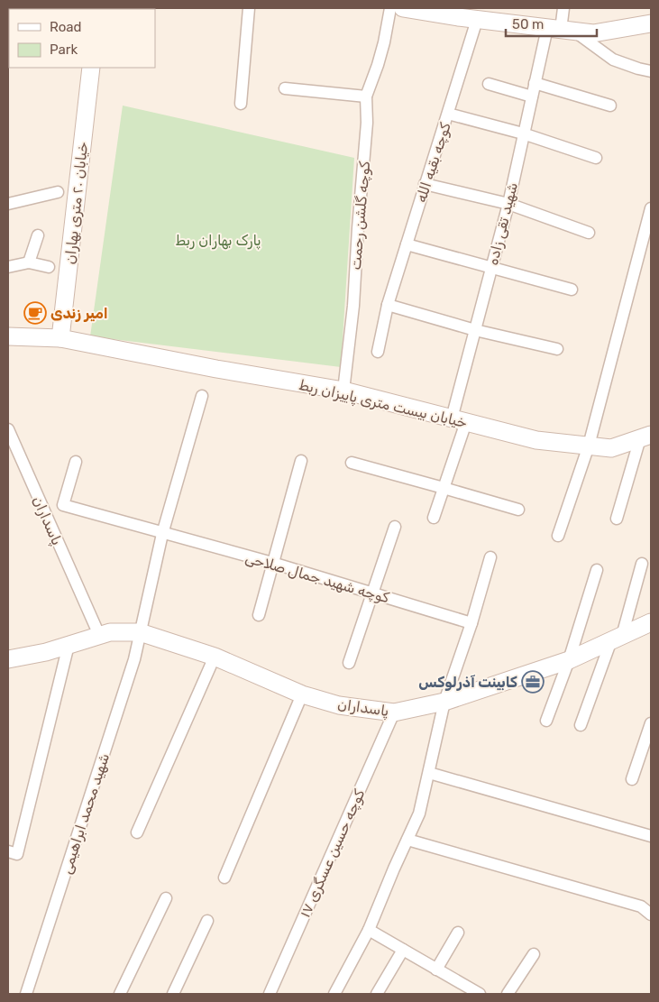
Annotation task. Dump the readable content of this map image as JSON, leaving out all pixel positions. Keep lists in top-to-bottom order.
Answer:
{
  "streets": {
    "street": [
      "کوچه بقیه الله",
      "خیابان ۲۰ متری بهاران",
      "کوچه گلشن رحمت",
      "شهید تقی زاده",
      "خیابان بیست متری پاییزان ربط",
      "پاسداران",
      "کوچه شهید جمال صلاحی",
      "شهید محمد ابراهیمی",
      "کوچه حسین عسگری ۱۷"
    ]
  },
  "crossings": [
    ["خیابان ۲۰ متری بهاران", "خیابان بیست متری پاییزان ربط"],
    ["کوچه گلشن رحمت", "خیابان بیست متری پاییزان ربط"],
    ["شهید تقی زاده", "خیابان بیست متری پاییزان ربط"],
    ["پاسداران", "شهید محمد ابراهیمی"],
    ["پاسداران", "کوچه حسین عسگری ۱۷"],
    ["کوچه شهید جمال صلاحی", "شهید محمد ابراهیمی"]
  ],
  "parks": ["پارک بهاران ربط"],
  "places": {
    "cafe": ["امیر زندی"],
    "office": ["کابینت آذرلوکس"]
  },
  "legend": ["Road", "Park"],
  "scale_bar": "50 m"
}
